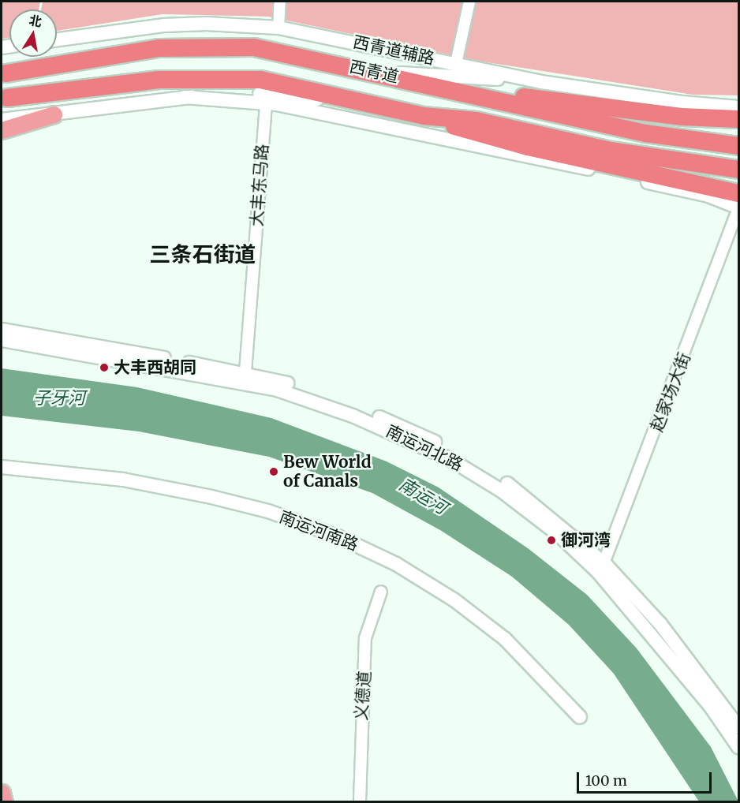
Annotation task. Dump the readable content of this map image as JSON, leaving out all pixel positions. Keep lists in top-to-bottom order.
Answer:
{
  "streets": {
    "highway": ["西青道"],
    "street": [
      "西青道辅路",
      "大丰东马路",
      "赵家场大街",
      "南运河北路",
      "南运河南路",
      "义德道"
    ]
  },
  "crossings": [
    ["大丰东马路", "南运河北路"],
    ["赵家场大街", "南运河北路"]
  ],
  "districts": ["三条石街道"],
  "water": ["子牙河", "南运河"],
  "places": ["大丰西胡同", "Bew World of Canals", "御河湾"],
  "scale_bar": "100 m",
  "north": "top"
}
